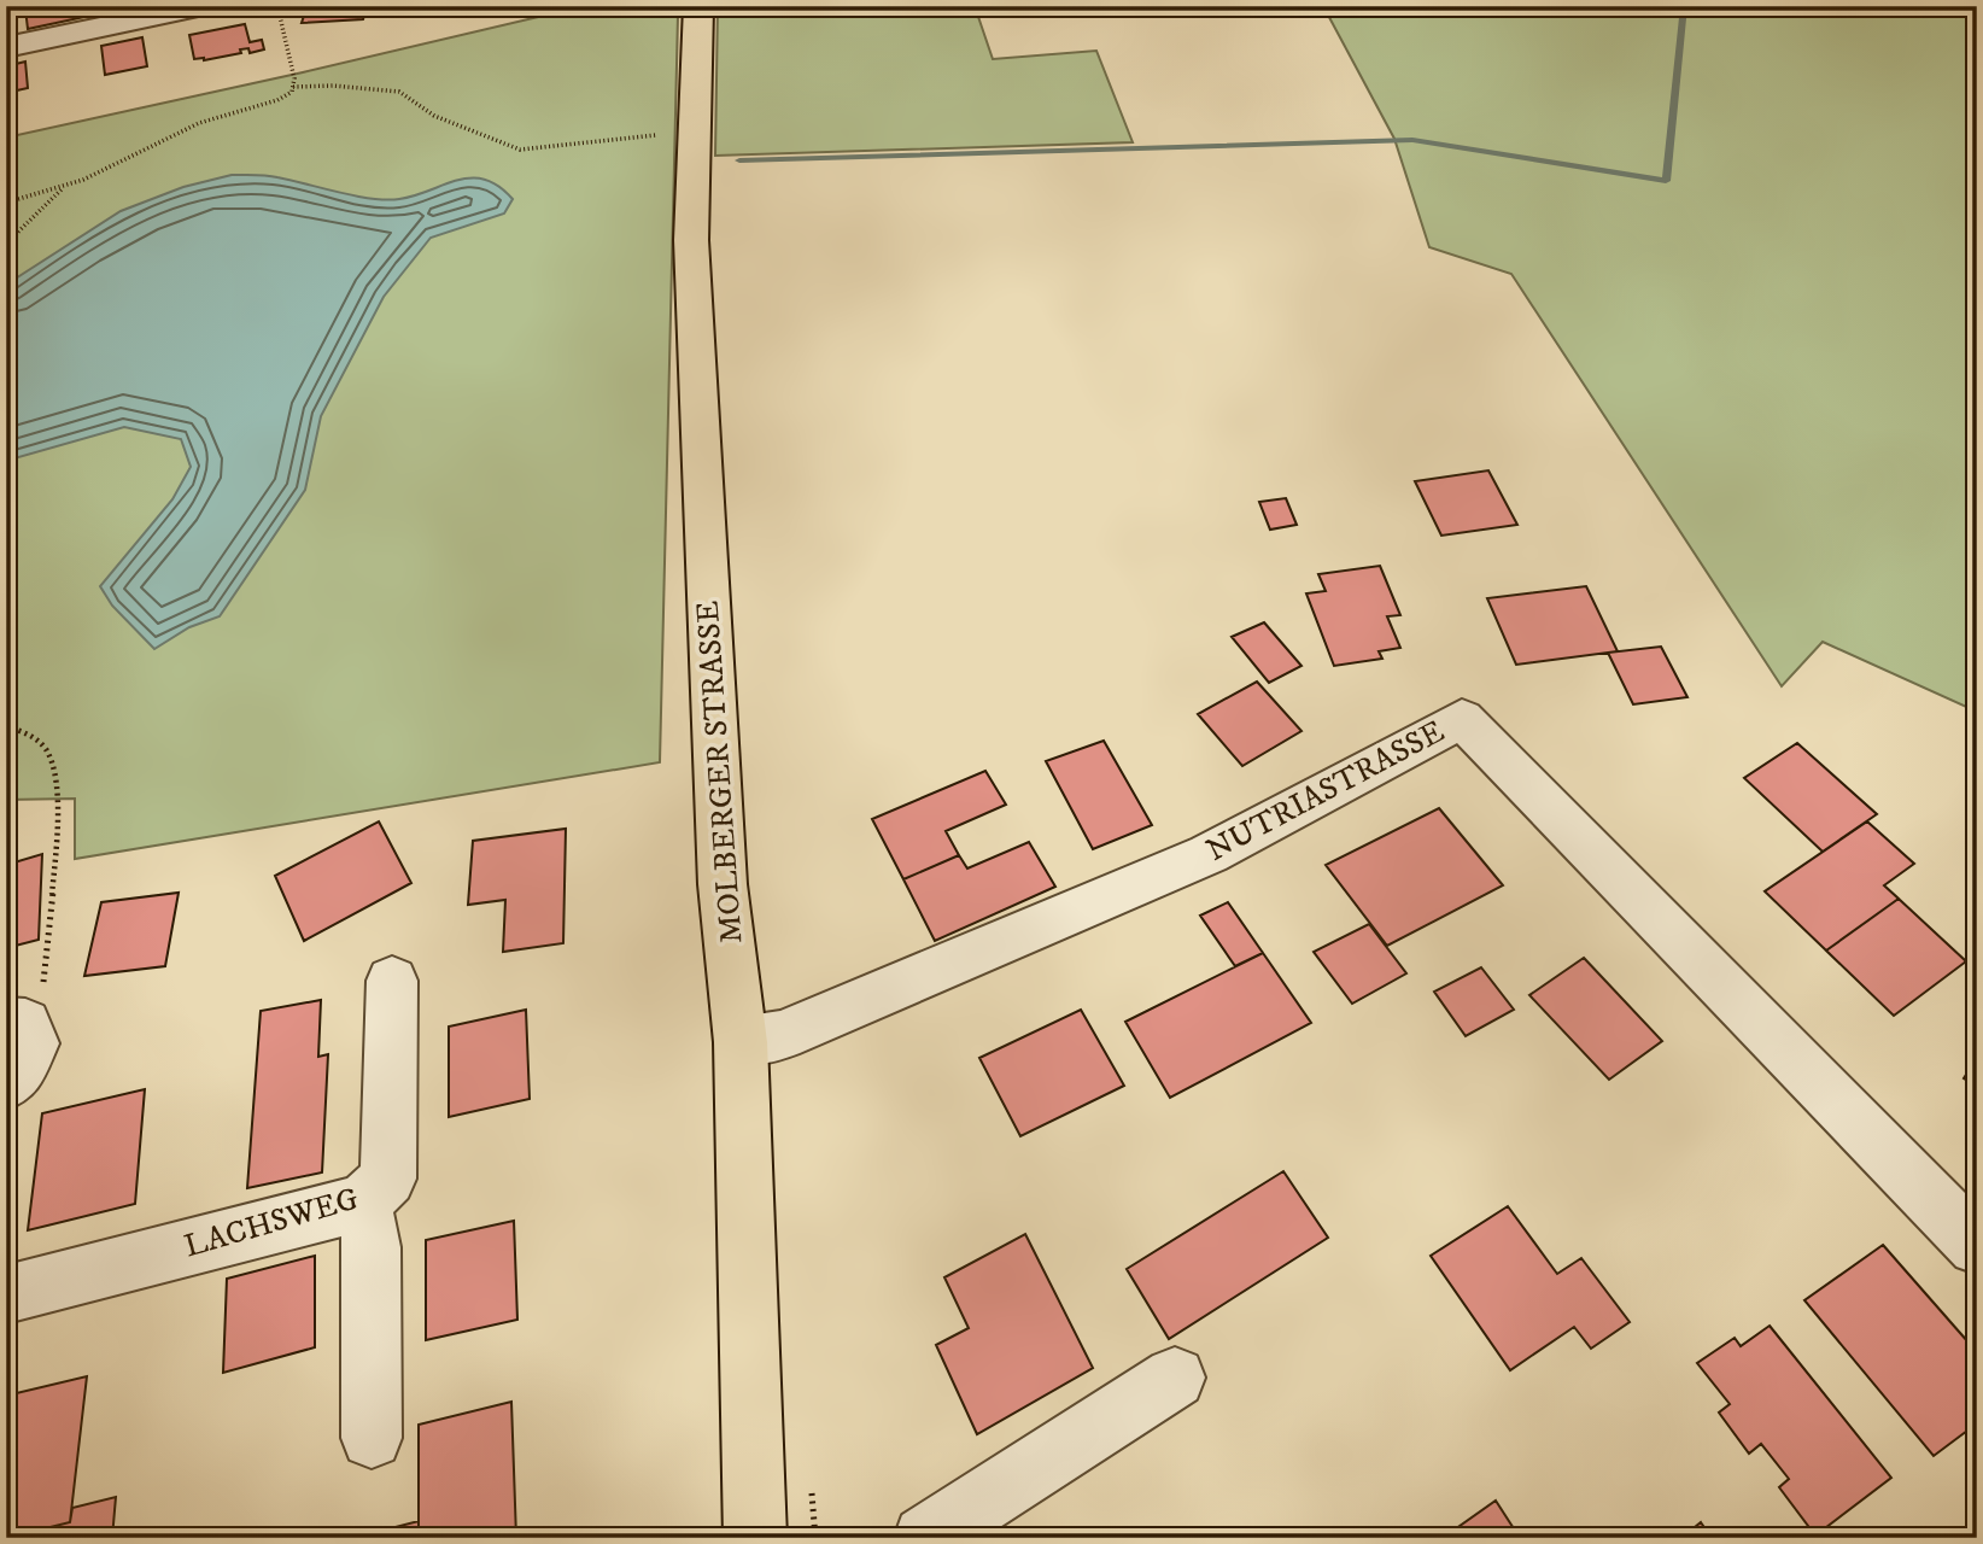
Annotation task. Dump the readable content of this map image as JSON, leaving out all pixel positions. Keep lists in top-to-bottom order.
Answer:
{
  "streets": {
    "main road": ["MOLBERGER STRASSE"],
    "street": ["NUTRIASTRASSE", "LACHSWEG"]
  },
  "crossings": [
    ["MOLBERGER STRASSE", "NUTRIASTRASSE"]
  ]
}
